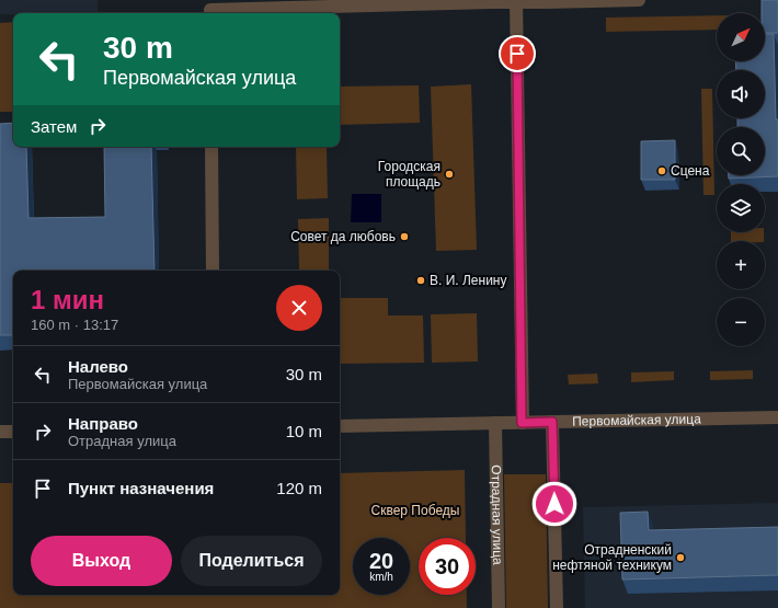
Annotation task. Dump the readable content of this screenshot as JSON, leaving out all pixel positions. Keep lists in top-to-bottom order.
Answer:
{
  "streets": {
    "street": ["Первомайская улица", "Отрадная улица"]
  },
  "crossings": [
    ["Первомайская улица", "Отрадная улица"]
  ],
  "parks": ["Сквер Победы"],
  "places": [
    "Сцена",
    "Городская площадь",
    "Совет да любовь",
    "В. И. Ленину",
    "Отрадненский нефтяной техникум"
  ],
  "north": "top right",
  "page": {
    "map_buttons": ["+", "−"],
    "turn": ["30 m", "Первомайская улица"],
    "then": "Затем",
    "heading": ["1 мин", "160 m · 13:17"],
    "list": [
      {
        "name": "Налево",
        "note": "Первомайская улица",
        "value": "30 m"
      },
      {
        "name": "Направо",
        "note": "Отрадная улица",
        "value": "10 m"
      },
      {
        "name": "Пункт назначения",
        "value": "120 m"
      }
    ],
    "buttons": ["Выход", "Поделиться"],
    "speed": "20 km/h",
    "limit": "30"
  }
}
